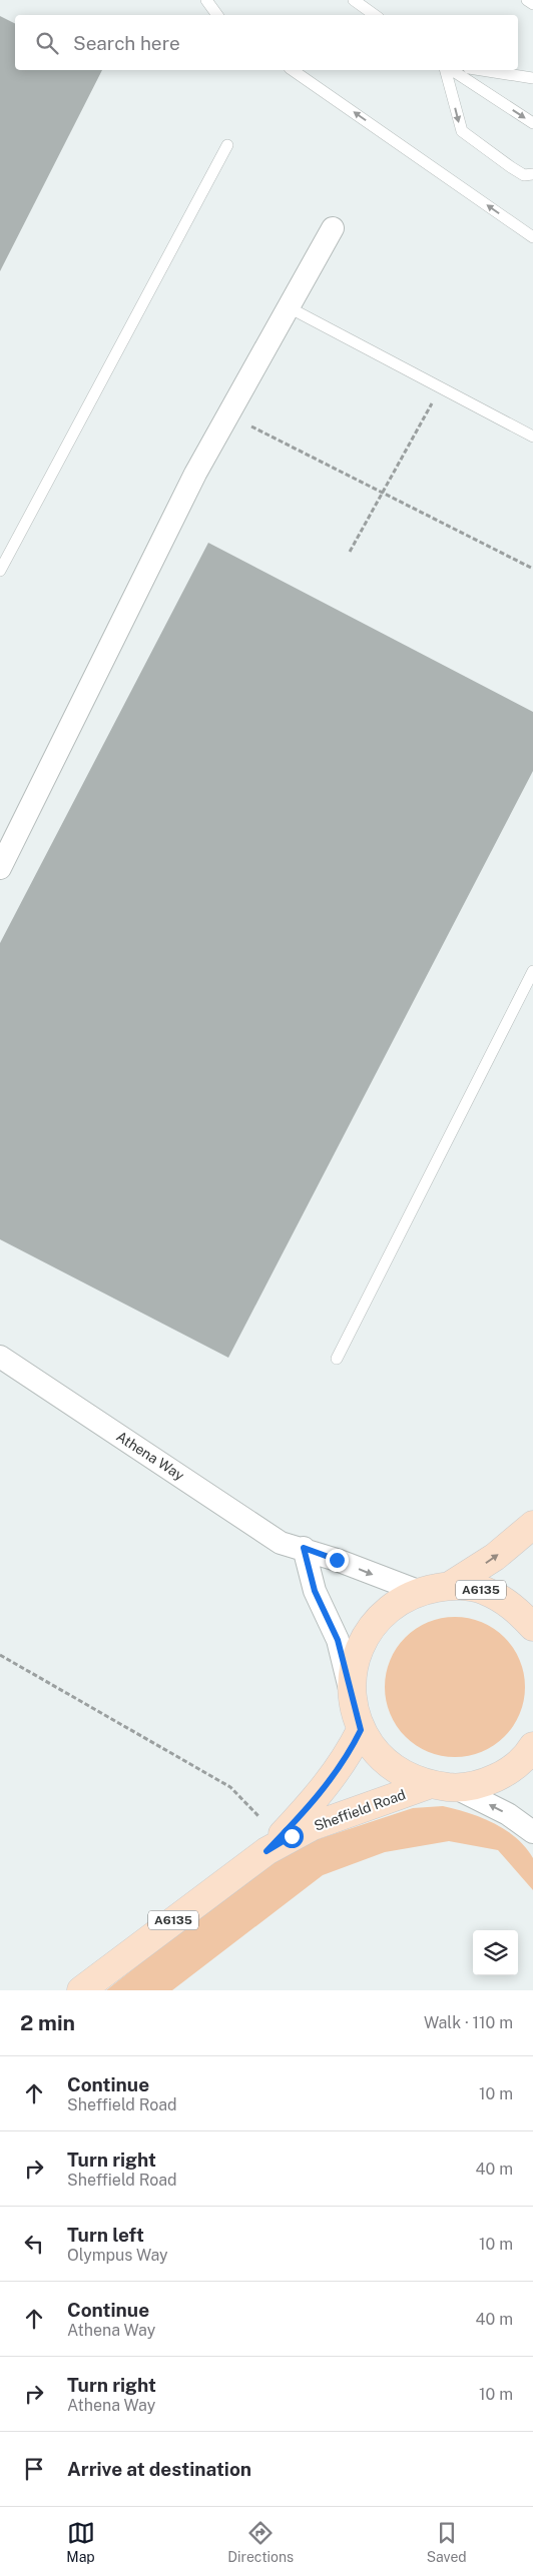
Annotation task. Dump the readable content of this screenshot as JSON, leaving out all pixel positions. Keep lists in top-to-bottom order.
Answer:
{
  "streets": {
    "main road": ["A6135", "Sheffield Road"],
    "street": ["Athena Way"]
  },
  "crossings": [
    ["Athena Way", "A6135"],
    ["A6135", "Sheffield Road"]
  ],
  "page": {
    "search": "Search here",
    "heading": ["2 min", "Walk · 110 m"],
    "list": [
      ["Continue", "Sheffield Road", "10 m"],
      ["Turn right", "Sheffield Road", "40 m"],
      ["Turn left", "Olympus Way", "10 m"],
      ["Continue", "Athena Way", "40 m"],
      ["Turn right", "Athena Way", "10 m"],
      "Arrive at destination"
    ],
    "nav": ["Map", "Directions", "Saved"]
  }
}
